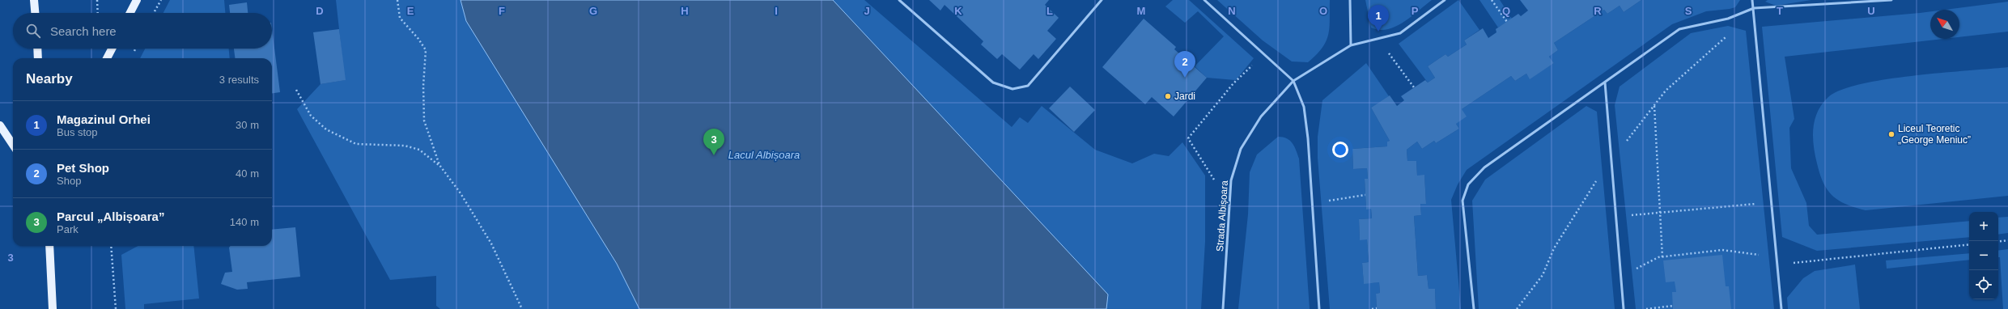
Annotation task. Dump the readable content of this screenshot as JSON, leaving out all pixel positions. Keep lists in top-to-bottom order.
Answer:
{
  "streets": {
    "lane": ["Strada Albișoara"]
  },
  "water": ["Lacul Albișoara"],
  "places": ["Jardi", "Liceul Teoretic „George Meniuc”"],
  "north": "top left",
  "page": {
    "pins": ["1", "2", "3"],
    "search": "Search here",
    "heading": ["Nearby", "3 results"],
    "list": [
      {
        "mark": "1",
        "name": "Magazinul Orhei",
        "note": "Bus stop",
        "value": "30 m"
      },
      {
        "mark": "2",
        "name": "Pet Shop",
        "note": "Shop",
        "value": "40 m"
      },
      {
        "mark": "3",
        "name": "Parcul „Albișoara”",
        "note": "Park",
        "value": "140 m"
      }
    ],
    "map_buttons": ["+", "−"]
  },
  "grid": {
    "columns": [
      "D",
      "E",
      "F",
      "G",
      "H",
      "I",
      "J",
      "K",
      "L",
      "M",
      "N",
      "O",
      "P",
      "Q",
      "R",
      "S",
      "T",
      "U"
    ],
    "rows": ["3"]
  }
}
